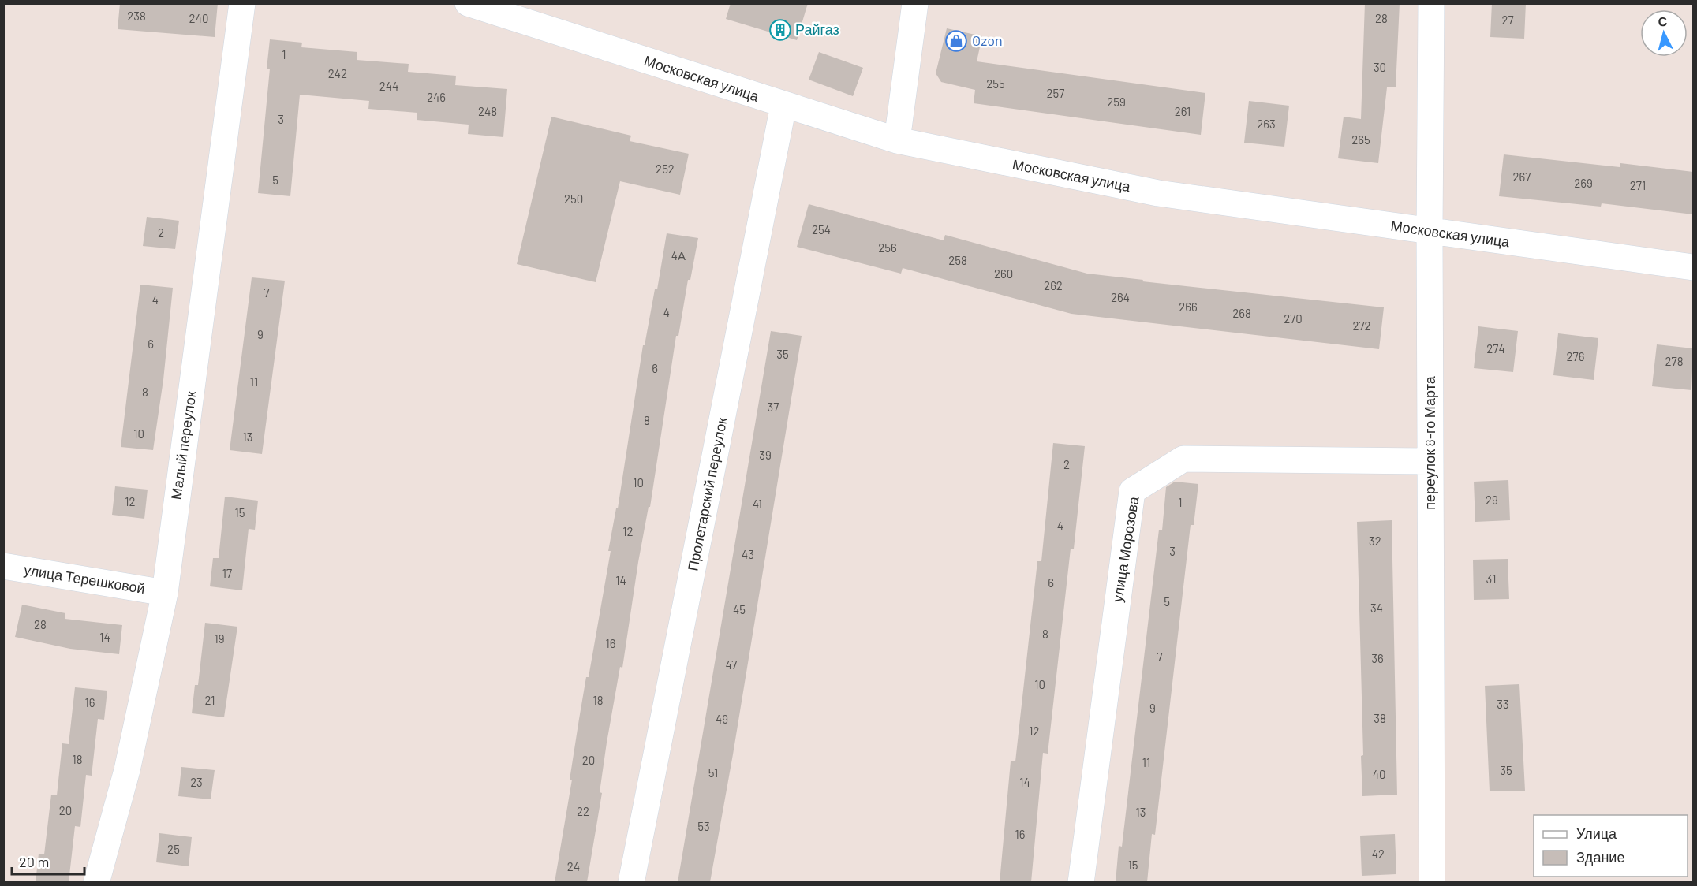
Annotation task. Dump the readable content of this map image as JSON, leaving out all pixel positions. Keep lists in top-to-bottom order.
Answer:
{
  "streets": {
    "street": [
      "Московская улица",
      "переулок 8-го Марта",
      "Малый переулок",
      "Пролетарский переулок",
      "улица Морозова",
      "улица Терешковой"
    ]
  },
  "crossings": [
    ["Московская улица", "переулок 8-го Марта"],
    ["Московская улица", "Пролетарский переулок"],
    ["переулок 8-го Марта", "улица Морозова"],
    ["Малый переулок", "улица Терешковой"]
  ],
  "places": {
    "building": ["Райгаз"],
    "shop": ["Ozon"]
  },
  "house_numbers": [
    "238",
    "240",
    "28",
    "27",
    "1",
    "30",
    "242",
    "255",
    "244",
    "257",
    "246",
    "259",
    "248",
    "261",
    "3",
    "263",
    "265",
    "252",
    "267",
    "5",
    "269",
    "271",
    "250",
    "254",
    "2",
    "256",
    "4А",
    "258",
    "260",
    "262",
    "7",
    "264",
    "4",
    "266",
    "4",
    "268",
    "270",
    "272",
    "9",
    "6",
    "274",
    "35",
    "276",
    "278",
    "6",
    "11",
    "8",
    "37",
    "8",
    "10",
    "13",
    "39",
    "2",
    "10",
    "29",
    "12",
    "1",
    "41",
    "15",
    "4",
    "12",
    "32",
    "3",
    "43",
    "17",
    "31",
    "14",
    "6",
    "5",
    "34",
    "45",
    "28",
    "8",
    "14",
    "19",
    "16",
    "7",
    "36",
    "47",
    "10",
    "21",
    "18",
    "16",
    "33",
    "9",
    "38",
    "49",
    "12",
    "18",
    "20",
    "11",
    "35",
    "51",
    "40",
    "23",
    "14",
    "20",
    "22",
    "13",
    "53",
    "16",
    "25",
    "42",
    "15",
    "24"
  ],
  "legend": ["Улица", "Здание"],
  "scale_bar": "20 m",
  "north": "top"
}
